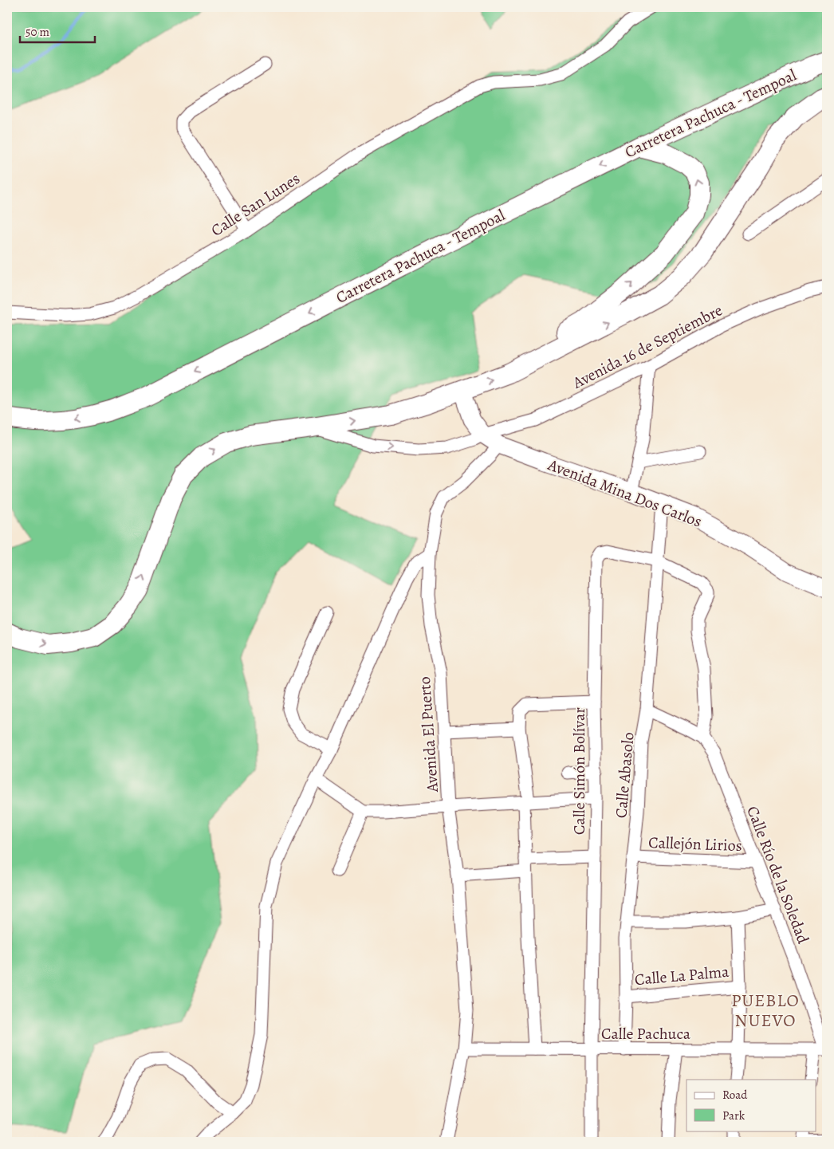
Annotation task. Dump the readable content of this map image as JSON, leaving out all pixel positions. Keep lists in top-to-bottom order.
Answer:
{
  "streets": {
    "main road": ["Carretera Pachuca - Tempoal"],
    "street": [
      "Calle San Lunes",
      "Avenida 16 de Septiembre",
      "Avenida Mina Dos Carlos",
      "Avenida El Puerto",
      "Calle Simón Bolívar",
      "Calle Abasolo",
      "Callejón Lirios",
      "Calle Río de la Soledad",
      "Calle La Palma",
      "Calle Pachuca"
    ]
  },
  "crossings": [
    ["Avenida 16 de Septiembre", "Avenida Mina Dos Carlos"],
    ["Avenida Mina Dos Carlos", "Avenida El Puerto"],
    ["Avenida Mina Dos Carlos", "Calle Abasolo"],
    ["Avenida El Puerto", "Calle Pachuca"],
    ["Calle Simón Bolívar", "Calle Abasolo"],
    ["Calle Simón Bolívar", "Calle Pachuca"],
    ["Calle Abasolo", "Callejón Lirios"],
    ["Calle Abasolo", "Calle La Palma"],
    ["Calle Abasolo", "Calle Pachuca"],
    ["Callejón Lirios", "Calle Río de la Soledad"],
    ["Calle Río de la Soledad", "Calle Pachuca"]
  ],
  "districts": ["PUEBLO NUEVO"],
  "legend": ["Road", "Park"],
  "scale_bar": "50 m"
}
